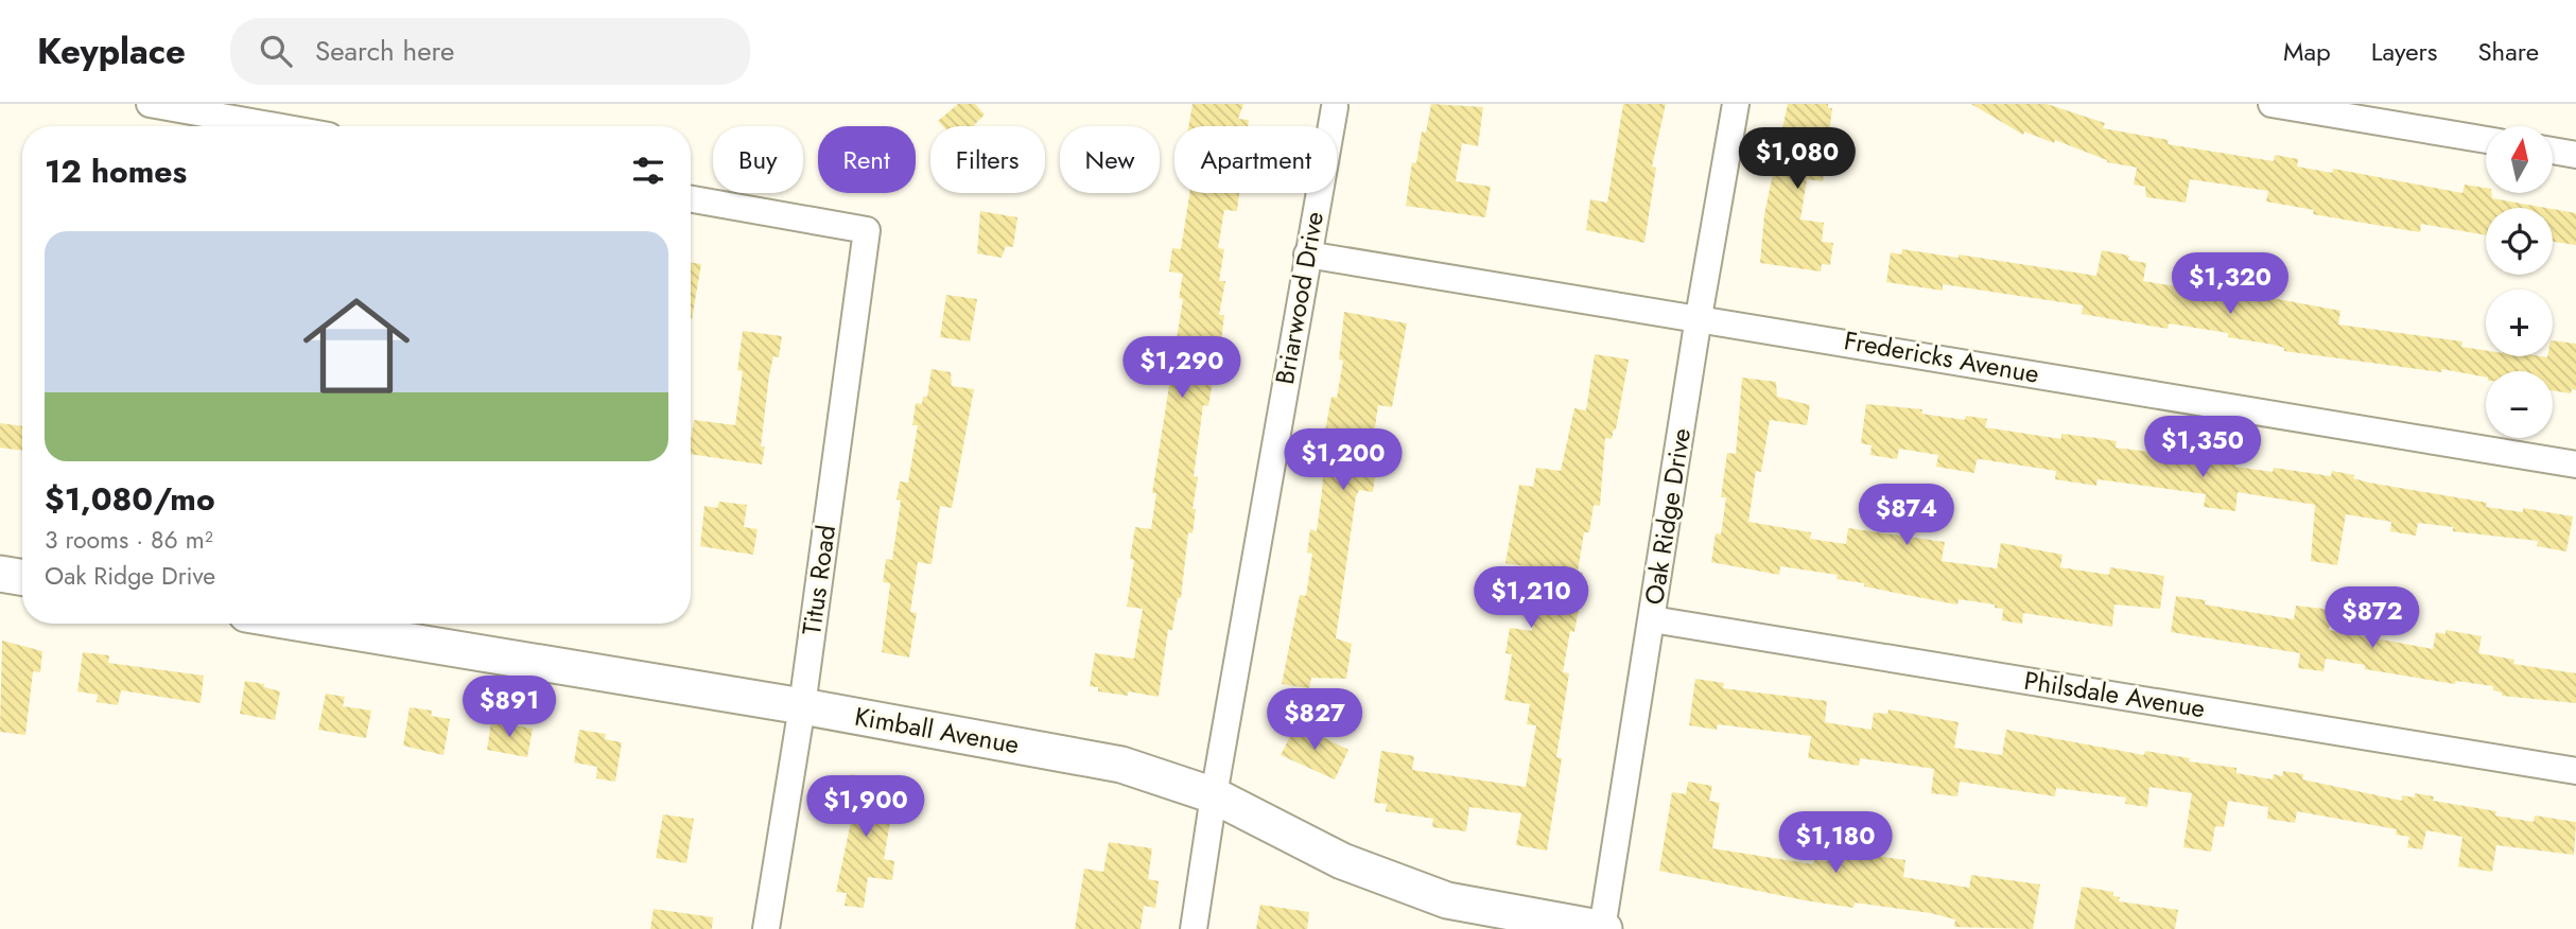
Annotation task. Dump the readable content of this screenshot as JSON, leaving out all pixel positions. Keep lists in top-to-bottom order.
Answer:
{
  "streets": {
    "street": [
      "Briarwood Drive",
      "Fredericks Avenue",
      "Oak Ridge Drive",
      "Titus Road",
      "Philsdale Avenue",
      "Kimball Avenue"
    ]
  },
  "crossings": [
    ["Briarwood Drive", "Fredericks Avenue"],
    ["Briarwood Drive", "Kimball Avenue"],
    ["Fredericks Avenue", "Oak Ridge Drive"],
    ["Oak Ridge Drive", "Philsdale Avenue"],
    ["Oak Ridge Drive", "Kimball Avenue"],
    ["Titus Road", "Kimball Avenue"]
  ],
  "north": "top",
  "page": {
    "header": "Keyplace",
    "search": "Search here",
    "nav": ["Map", "Layers", "Share"],
    "map_buttons": ["+", "−"],
    "chip": [
      "Buy",
      "Rent",
      "Filters",
      "New",
      "Apartment"
    ],
    "heading": "12 homes",
    "price": [
      "$1,080",
      "$1,320",
      "$1,290",
      "$1,350",
      "$1,200",
      "$874",
      "$1,210",
      "$872",
      "$891",
      "$827",
      "$1,900",
      "$1,180"
    ],
    "list": [
      {
        "name": "$1,080/mo",
        "note": "3 rooms · 86 m² · Oak Ridge Drive"
      }
    ]
  }
}
